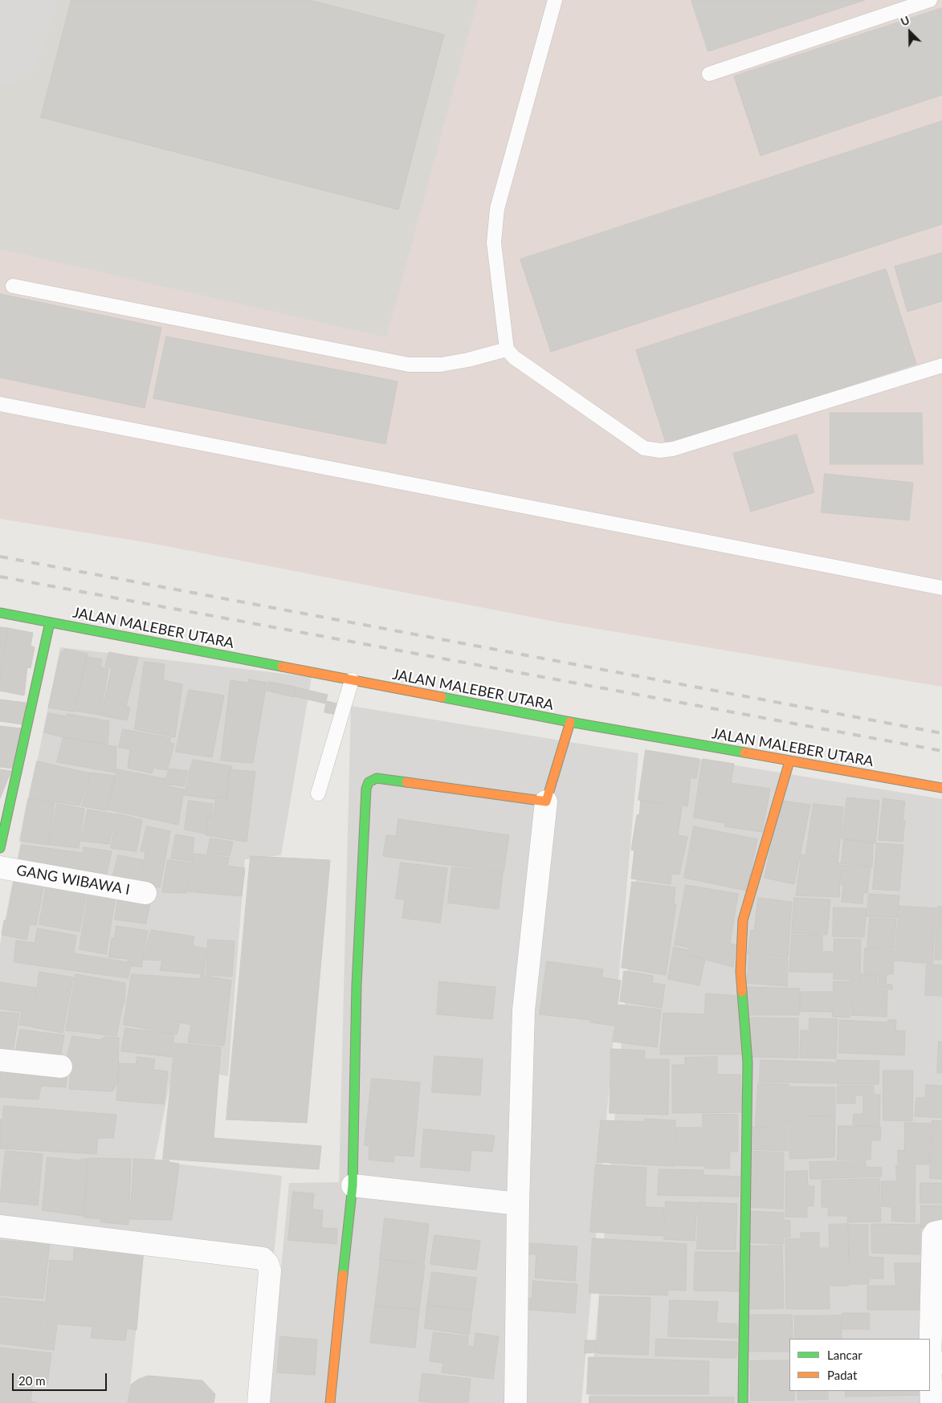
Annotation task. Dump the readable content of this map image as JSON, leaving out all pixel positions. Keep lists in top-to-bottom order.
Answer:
{
  "streets": {
    "street": ["JALAN MALEBER UTARA", "GANG WIBAWA I"]
  },
  "legend": ["Lancar", "Padat"],
  "scale_bar": "20 m",
  "north": "top left"
}
